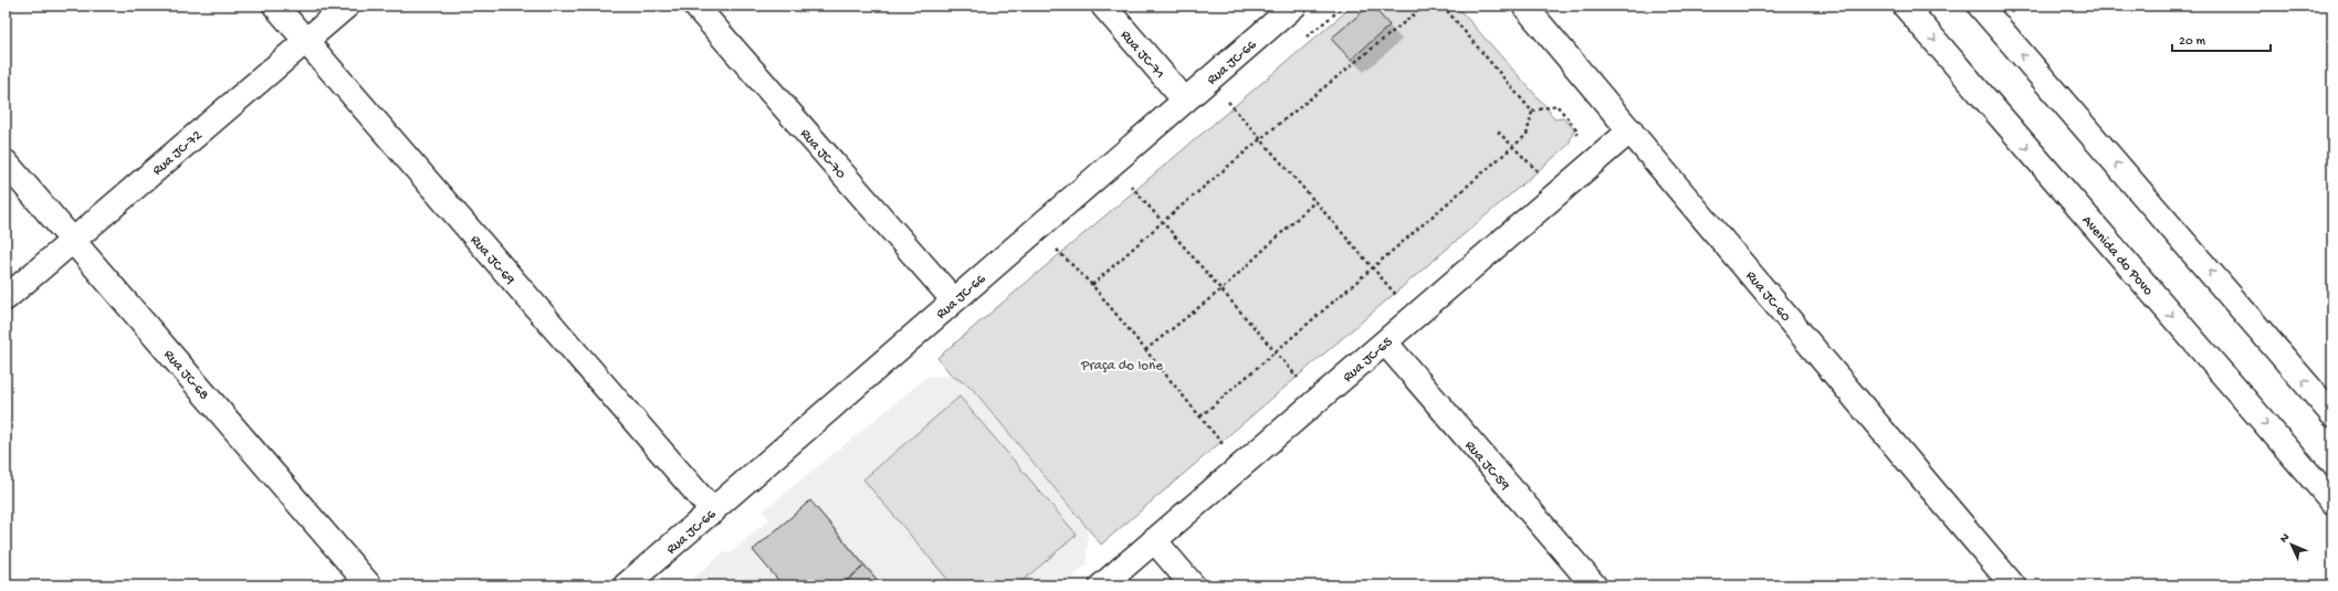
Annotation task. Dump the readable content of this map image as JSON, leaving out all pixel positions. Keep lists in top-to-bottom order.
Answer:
{
  "streets": {
    "street": [
      "Rua JC-71",
      "Rua JC-66",
      "Rua JC-72",
      "Rua JC-70",
      "Avenida do Povo",
      "Rua JC-69",
      "Rua JC-60",
      "Rua JC-65",
      "Rua JC-68",
      "Rua JC-59"
    ]
  },
  "crossings": [
    ["Rua JC-71", "Rua JC-66"],
    ["Rua JC-66", "Rua JC-70"],
    ["Rua JC-66", "Rua JC-69"],
    ["Rua JC-72", "Rua JC-69"],
    ["Rua JC-72", "Rua JC-68"],
    ["Rua JC-60", "Rua JC-65"],
    ["Rua JC-65", "Rua JC-59"]
  ],
  "parks": ["Praça do Ione"],
  "scale_bar": "20 m",
  "north": "top left"
}
